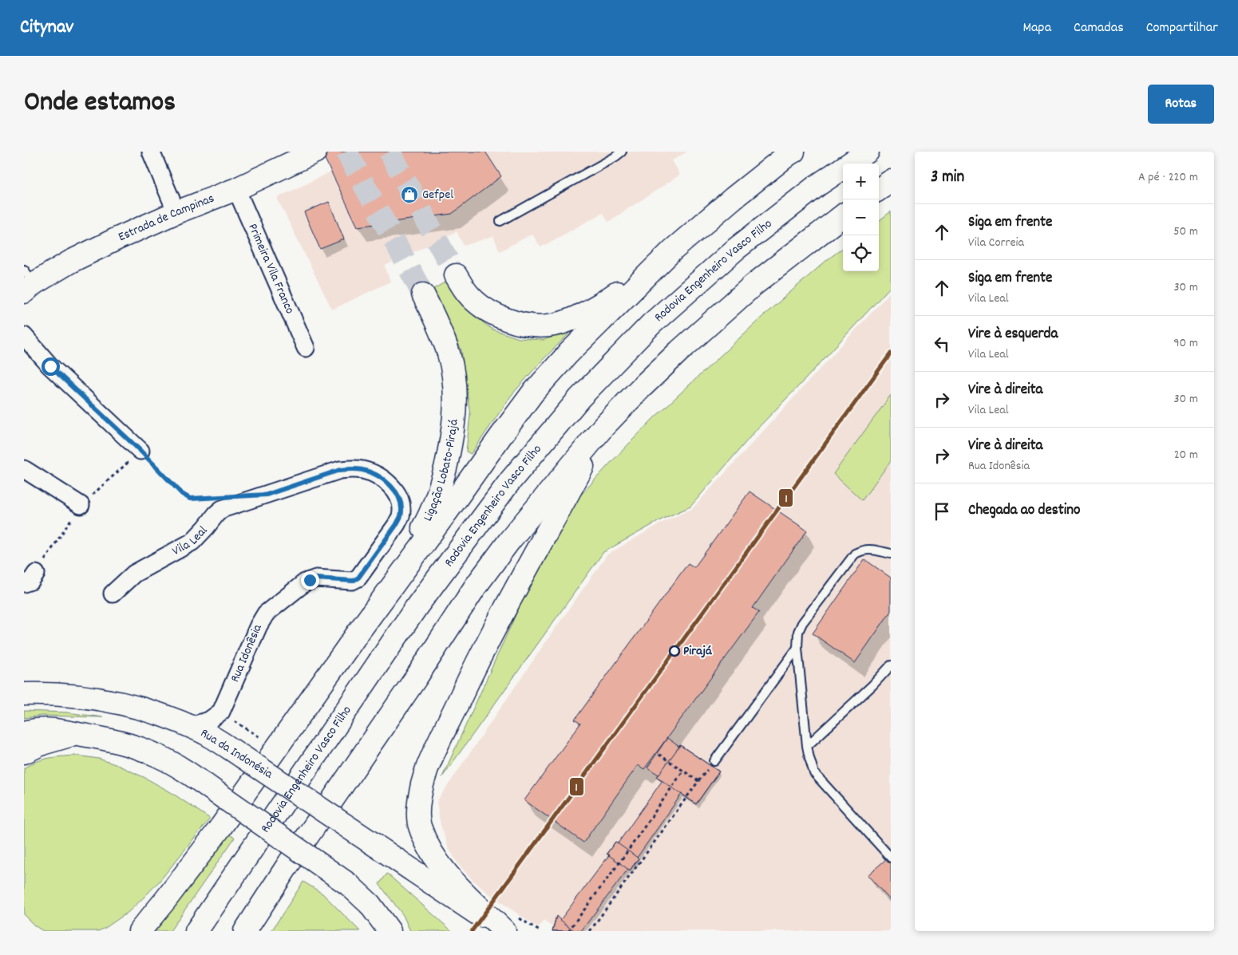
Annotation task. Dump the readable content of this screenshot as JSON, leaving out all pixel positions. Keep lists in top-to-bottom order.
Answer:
{
  "streets": {
    "main road": [
      "Estrada de Campinas",
      "Rodovia Engenheiro Vasco Filho",
      "Ligação Lobato-Pirajá",
      "Rua da Indonésia"
    ],
    "street": ["Primeira Vila Franco", "Vila Leal", "Rua Idonêsia"]
  },
  "crossings": [
    ["Estrada de Campinas", "Primeira Vila Franco"],
    ["Vila Leal", "Rua Idonêsia"],
    ["Rua Idonêsia", "Rua da Indonésia"]
  ],
  "places": {
    "shop": ["Gefpel"],
    "other": ["Pirajá"]
  },
  "lines": ["transit line 1"],
  "page": {
    "header": "Citynav",
    "nav": ["Mapa", "Camadas", "Compartilhar"],
    "title": "Onde estamos",
    "buttons": "Rotas",
    "heading": ["3 min", "A pé · 220 m"],
    "map_buttons": ["+", "−"],
    "list": [
      ["Siga em frente", "Vila Correia", "50 m"],
      ["Siga em frente", "Vila Leal", "30 m"],
      ["Vire à esquerda", "Vila Leal", "90 m"],
      ["Vire à direita", "Vila Leal", "30 m"],
      ["Vire à direita", "Rua Idonêsia", "20 m"],
      "Chegada ao destino"
    ]
  }
}
